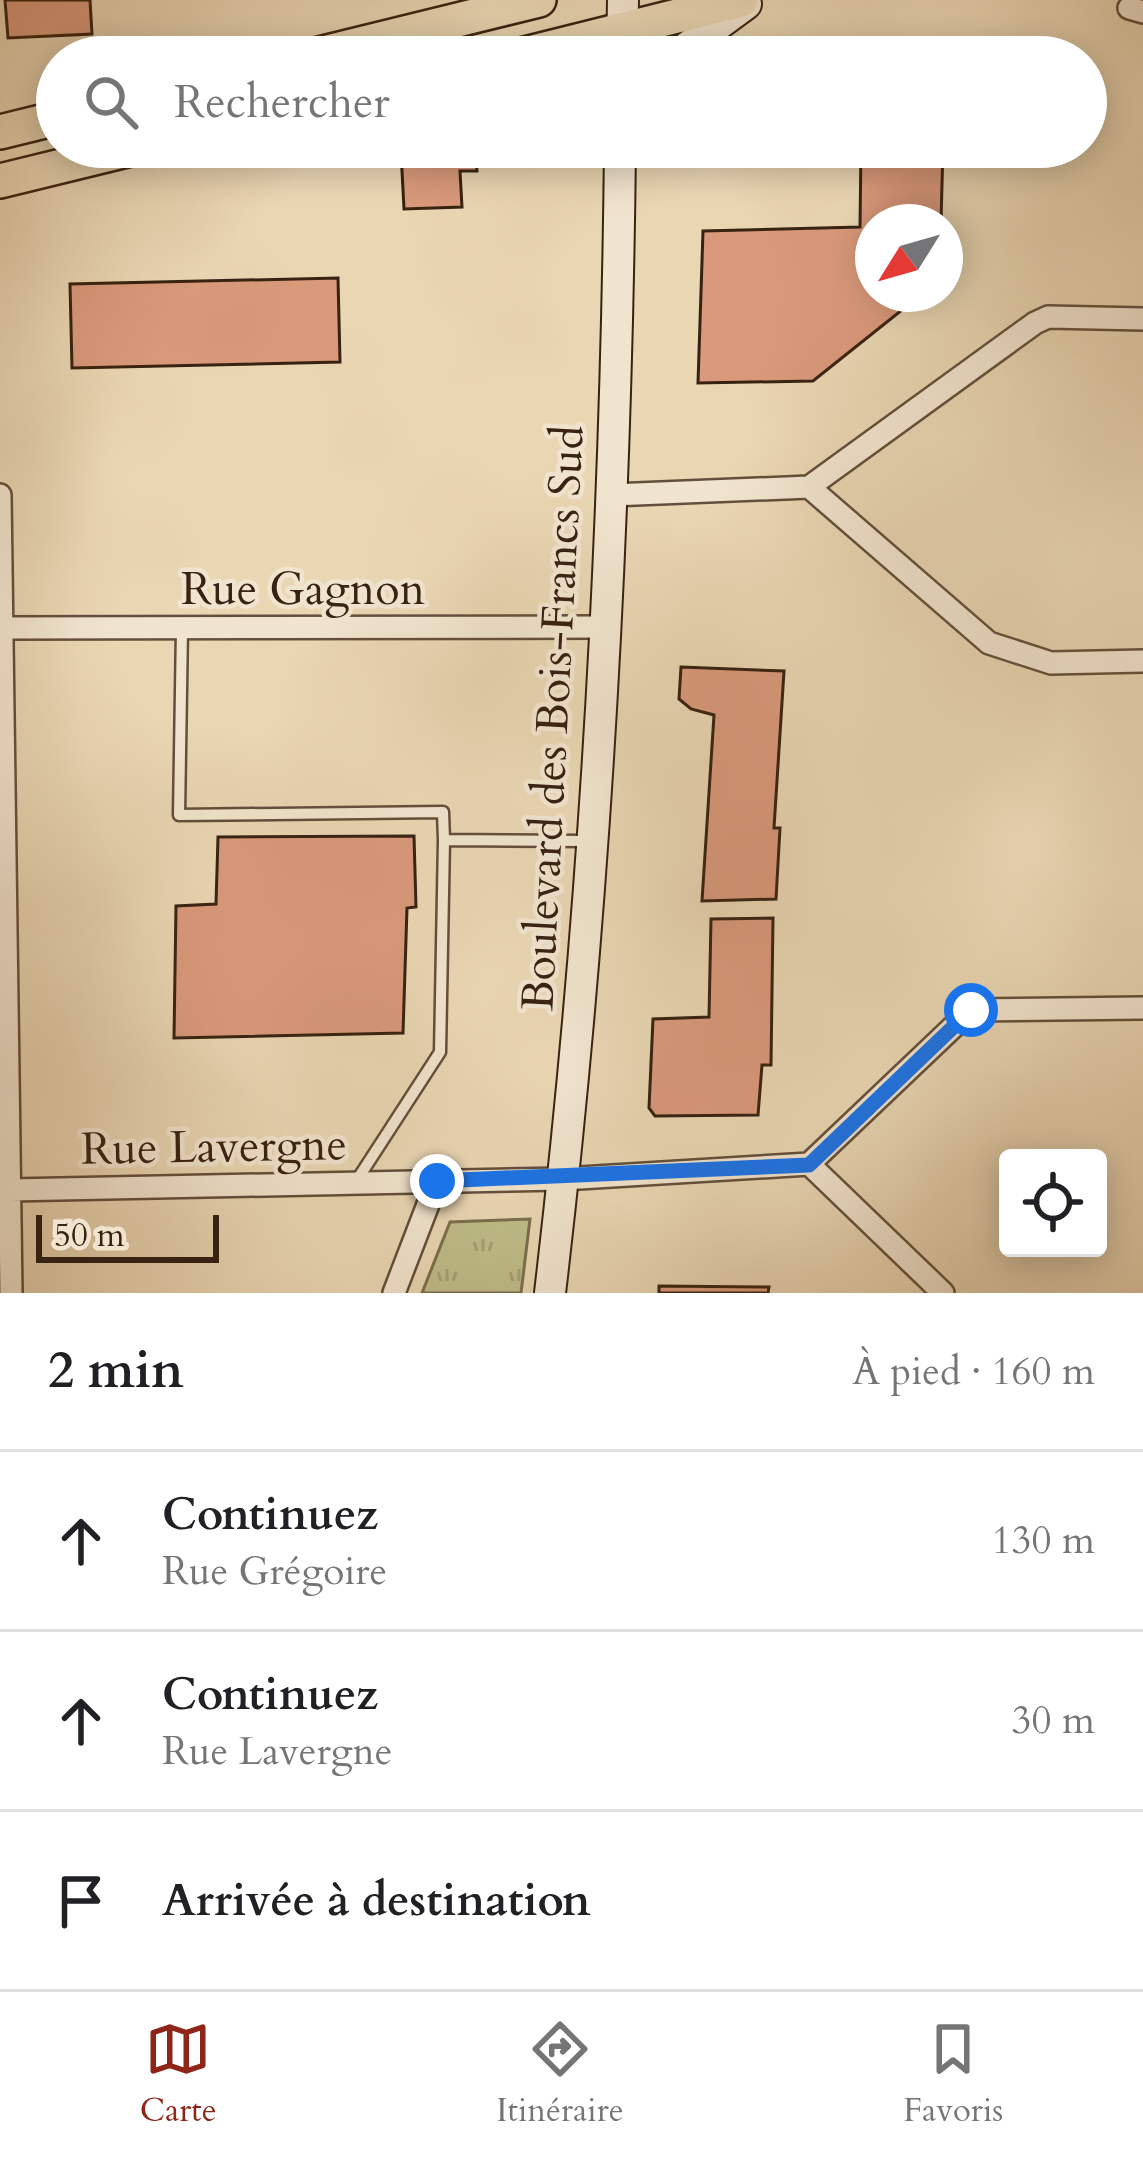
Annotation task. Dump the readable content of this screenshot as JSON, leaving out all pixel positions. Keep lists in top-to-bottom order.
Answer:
{
  "streets": {
    "street": ["Rue Gagnon", "Boulevard des Bois-Francs Sud", "Rue Lavergne"]
  },
  "crossings": [
    ["Rue Gagnon", "Boulevard des Bois-Francs Sud"],
    ["Boulevard des Bois-Francs Sud", "Rue Lavergne"]
  ],
  "scale_bar": "50 m",
  "north": "bottom left",
  "page": {
    "search": "Rechercher",
    "scale": "50 m",
    "heading": ["2 min", "À pied · 160 m"],
    "list": [
      ["Continuez", "Rue Grégoire", "130 m"],
      ["Continuez", "Rue Lavergne", "30 m"],
      "Arrivée à destination"
    ],
    "nav": ["Carte", "Itinéraire", "Favoris"]
  }
}
